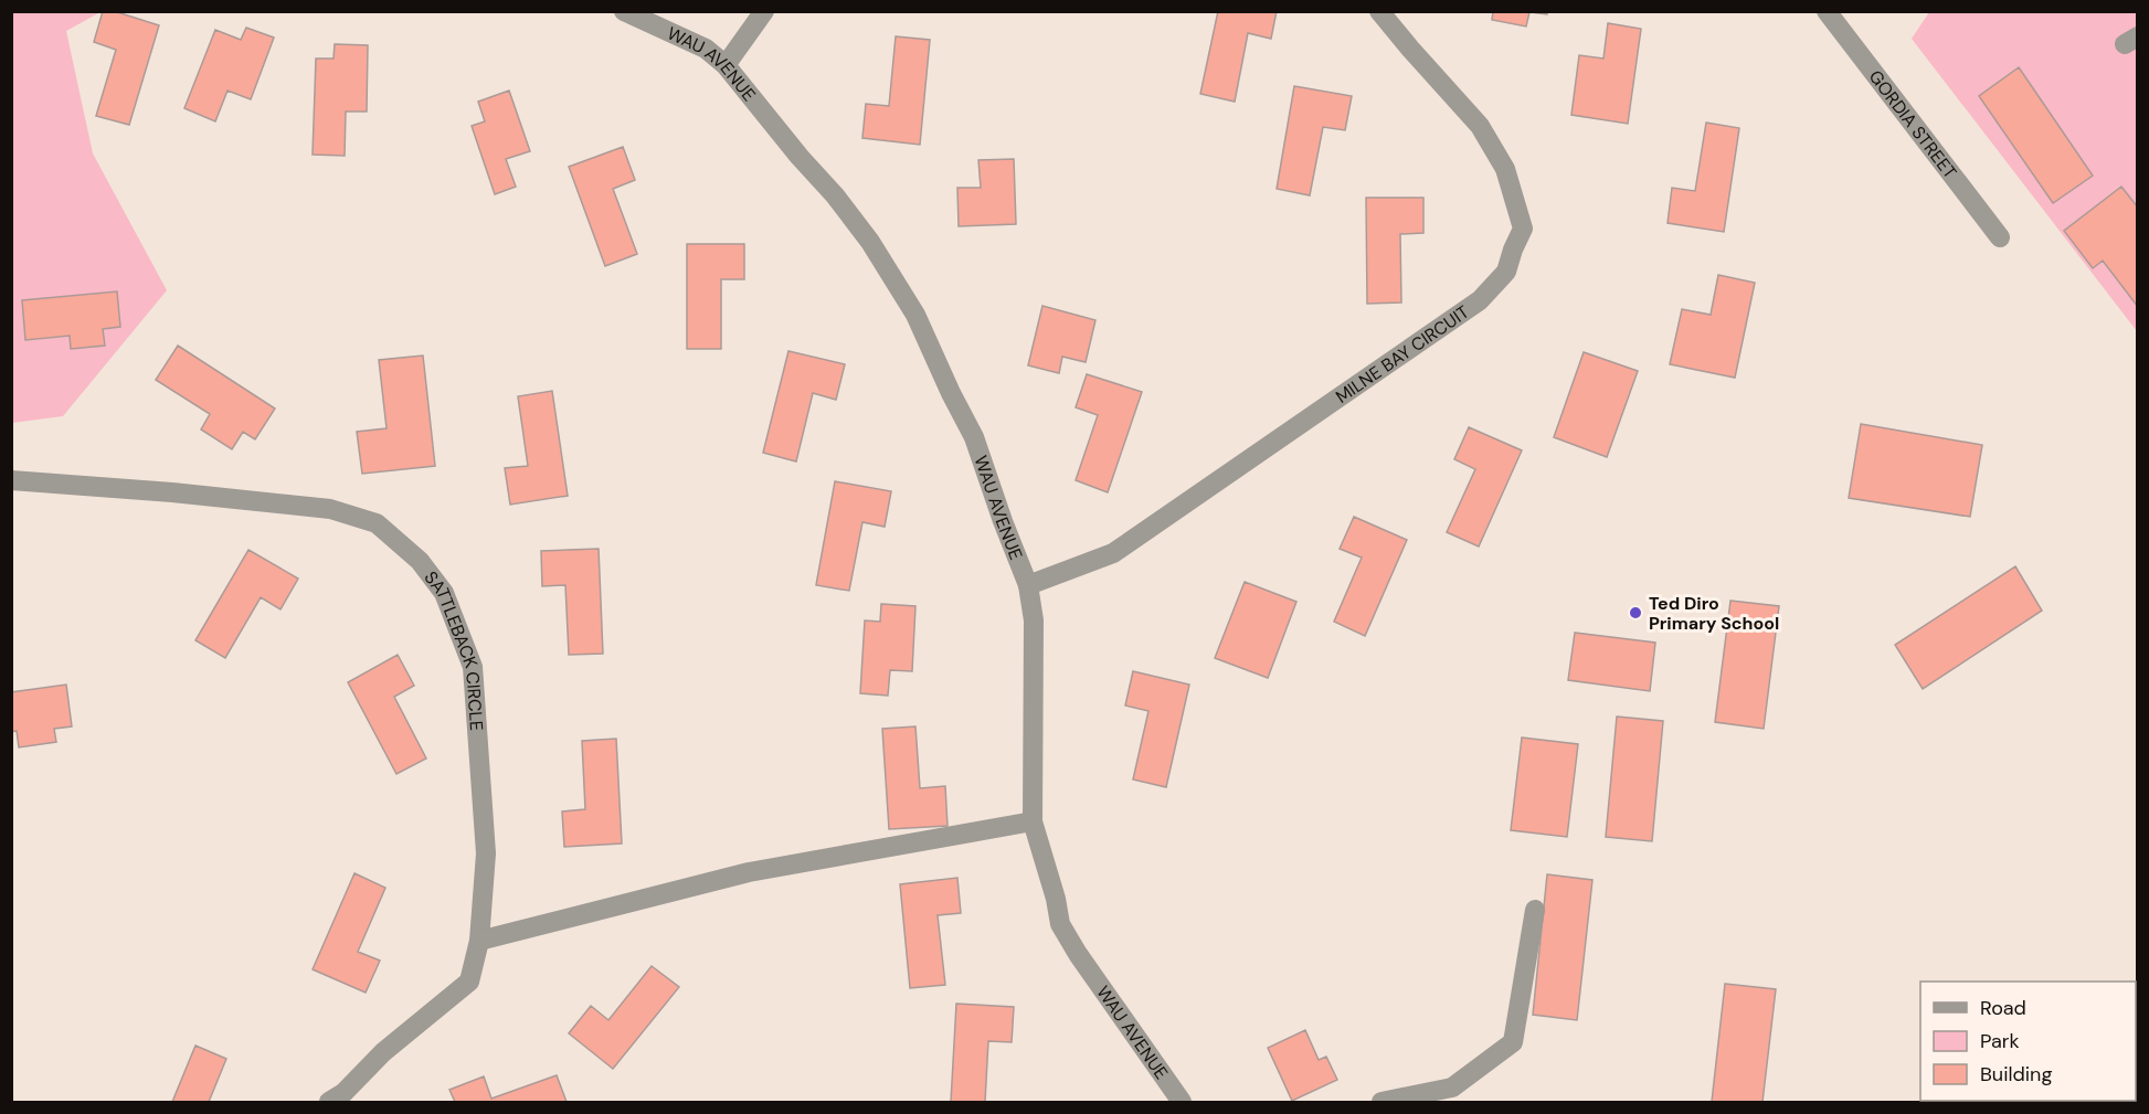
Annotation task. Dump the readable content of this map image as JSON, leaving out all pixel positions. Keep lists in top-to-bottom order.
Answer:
{
  "streets": {
    "street": [
      "WAU AVENUE",
      "GORDIA STREET",
      "MILNE BAY CIRCUIT",
      "SATTLEBACK CIRCLE"
    ]
  },
  "crossings": [
    ["WAU AVENUE", "MILNE BAY CIRCUIT"]
  ],
  "places": ["Ted Diro Primary School"],
  "legend": ["Road", "Park", "Building"]
}
